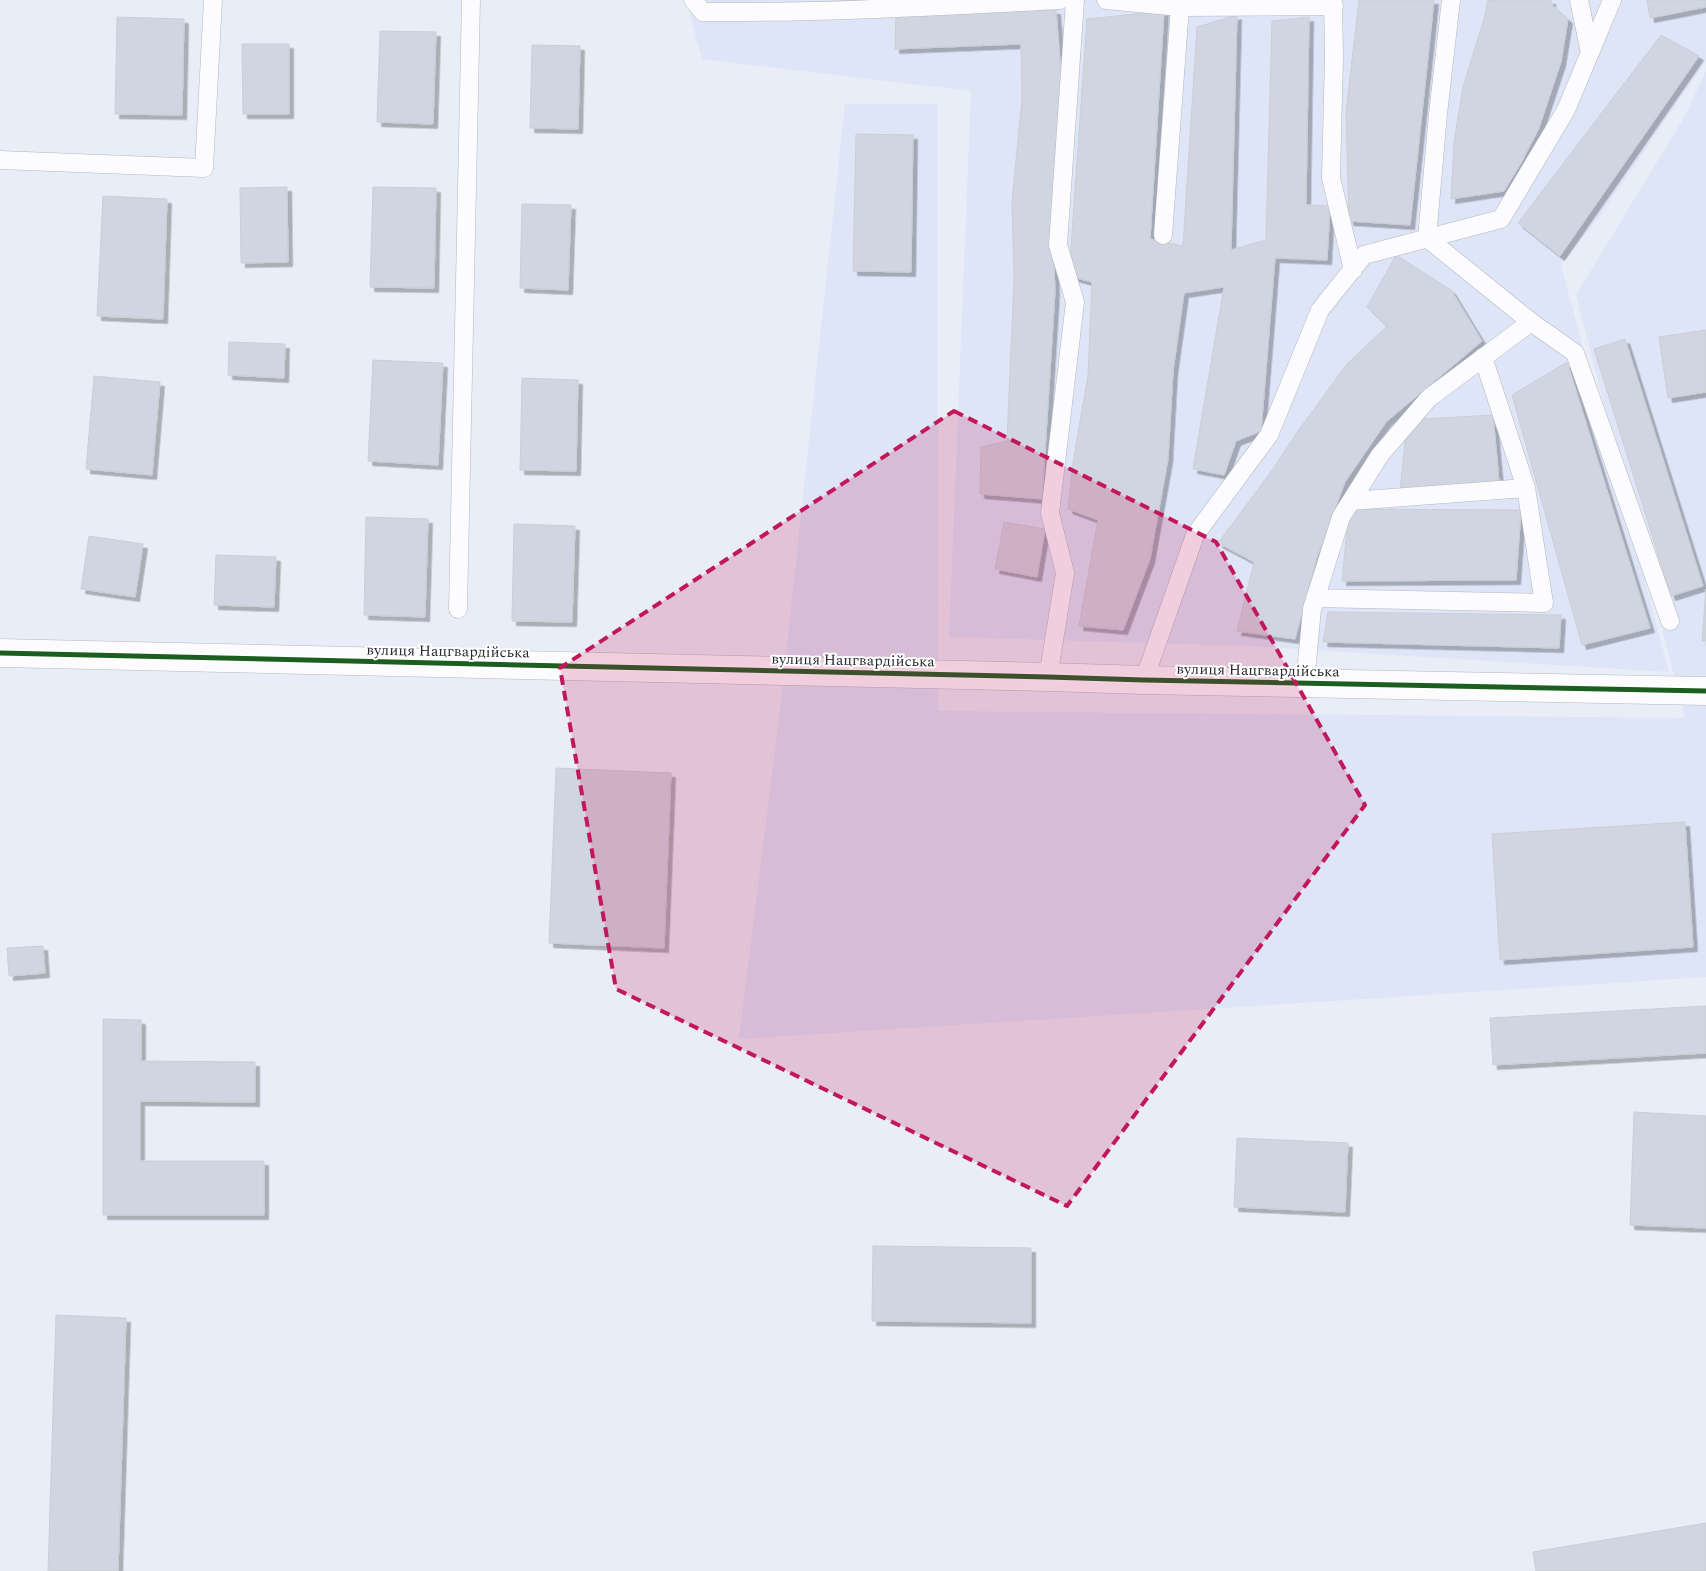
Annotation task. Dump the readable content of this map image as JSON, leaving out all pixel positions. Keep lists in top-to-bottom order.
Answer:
{
  "streets": {
    "street": ["вулиця Нацгвардійська"]
  }
}
